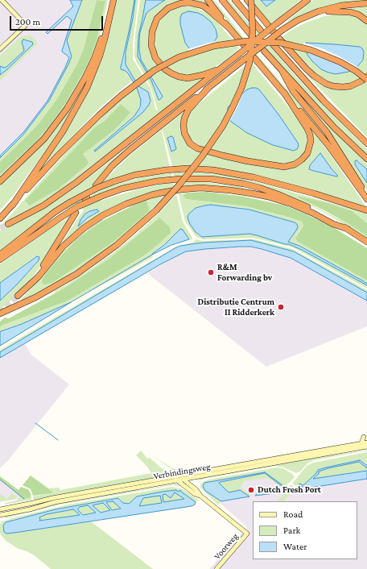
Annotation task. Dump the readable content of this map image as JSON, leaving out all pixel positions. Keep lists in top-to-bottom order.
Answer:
{
  "streets": {
    "street": ["Verbindingsweg", "Voorweg"]
  },
  "places": ["R&M Forwarding bv", "Distributie Centrum II Ridderkerk", "Dutch Fresh Port"],
  "legend": ["Road", "Park", "Water"],
  "scale_bar": "200 m"
}
